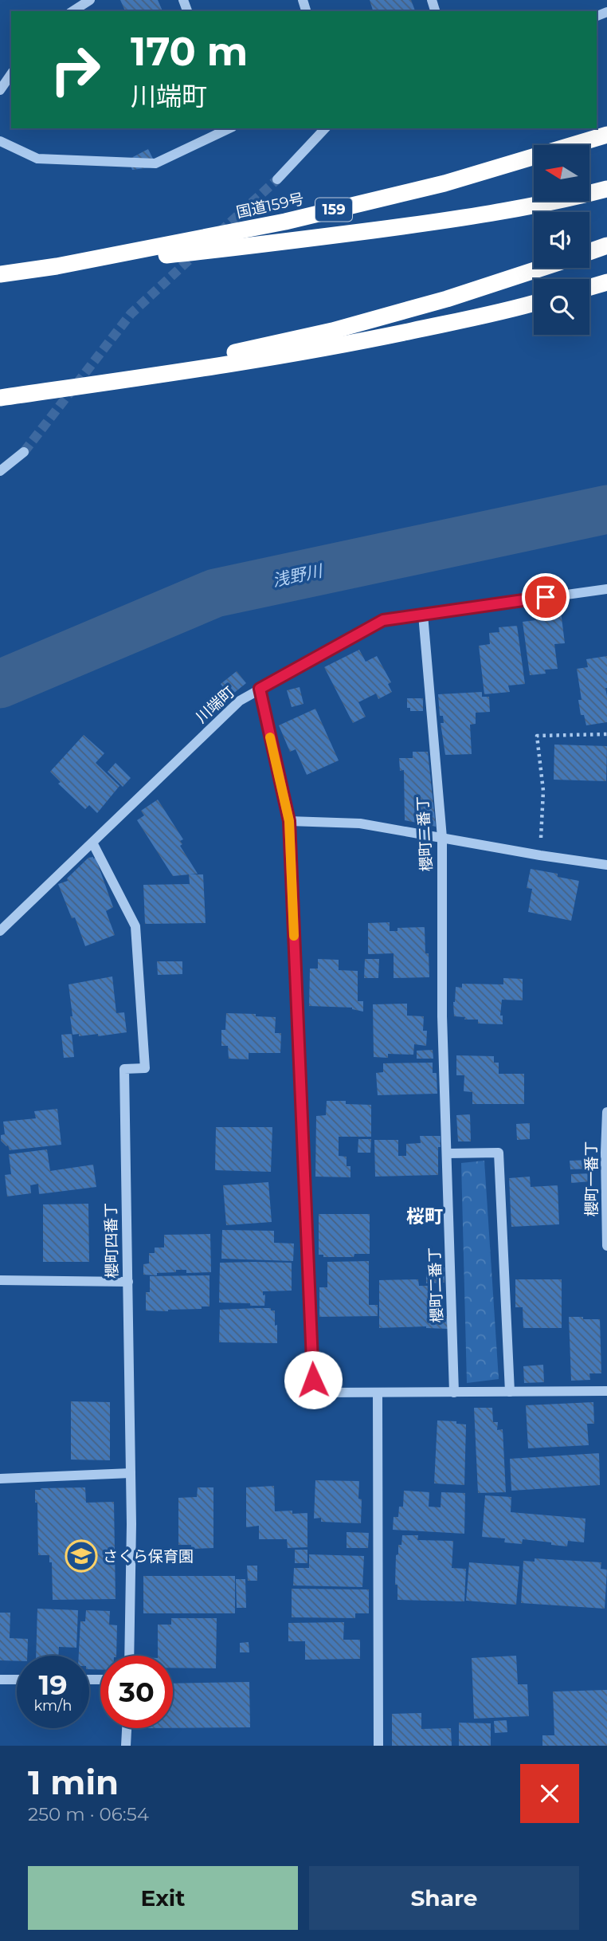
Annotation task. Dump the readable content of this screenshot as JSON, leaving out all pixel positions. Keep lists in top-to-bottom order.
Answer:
{
  "streets": {
    "highway": ["国道159号", "159"],
    "street": [
      "川端町",
      "櫻町二番丁",
      "櫻町一番丁",
      "櫻町四番丁"
    ]
  },
  "crossings": [
    ["国道159号", "159"],
    ["川端町", "櫻町二番丁"],
    ["川端町", "櫻町四番丁"]
  ],
  "districts": ["桜町"],
  "water": ["浅野川"],
  "places": {
    "school or university": ["さくら保育園"]
  },
  "north": "left",
  "page": {
    "turn": ["170 m", "川端町"],
    "speed": "19 km/h",
    "limit": "30",
    "heading": ["1 min", "250 m · 06:54"],
    "buttons": ["Exit", "Share"]
  }
}
